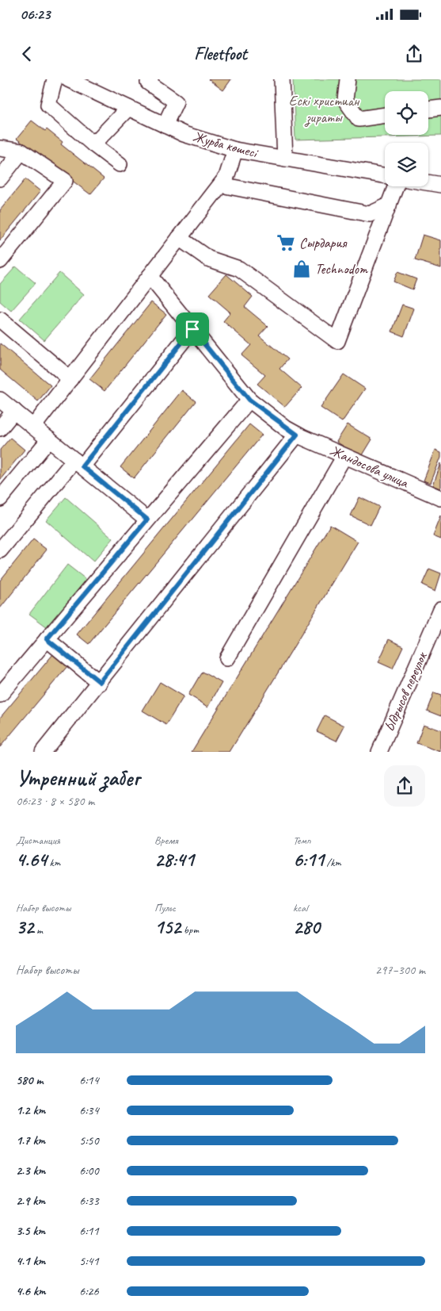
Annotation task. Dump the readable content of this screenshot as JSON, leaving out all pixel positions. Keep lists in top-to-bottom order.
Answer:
{
  "streets": {
    "street": ["Журба көшесі", "Жандосова улица", "Ыдрысов переулок"]
  },
  "parks": ["Ескі христиан зираты"],
  "places": {
    "supermarket": ["Сырдария"],
    "shop": ["Technodom"]
  },
  "page": {
    "status": "06:23",
    "header": "Fleetfoot",
    "heading": ["Утренний забег", "06:23 · 8 × 580 m"],
    "stats": [
      ["Дистанция", "4.64 km"],
      ["Время", "28:41"],
      ["Темп", "6:11 /km"],
      ["Набор высоты", "32 m"],
      ["Пульс", "152 bpm"],
      ["kcal", "280"]
    ],
    "chart": ["Набор высоты", "297–300 m"],
    "list": [
      {
        "name": "580 m",
        "note": "6:14"
      },
      {
        "name": "1.2 km",
        "note": "6:34"
      },
      {
        "name": "1.7 km",
        "note": "5:50"
      },
      {
        "name": "2.3 km",
        "note": "6:00"
      },
      {
        "name": "2.9 km",
        "note": "6:33"
      },
      {
        "name": "3.5 km",
        "note": "6:11"
      },
      {
        "name": "4.1 km",
        "note": "5:41"
      },
      {
        "name": "4.6 km",
        "note": "6:26"
      }
    ]
  }
}
